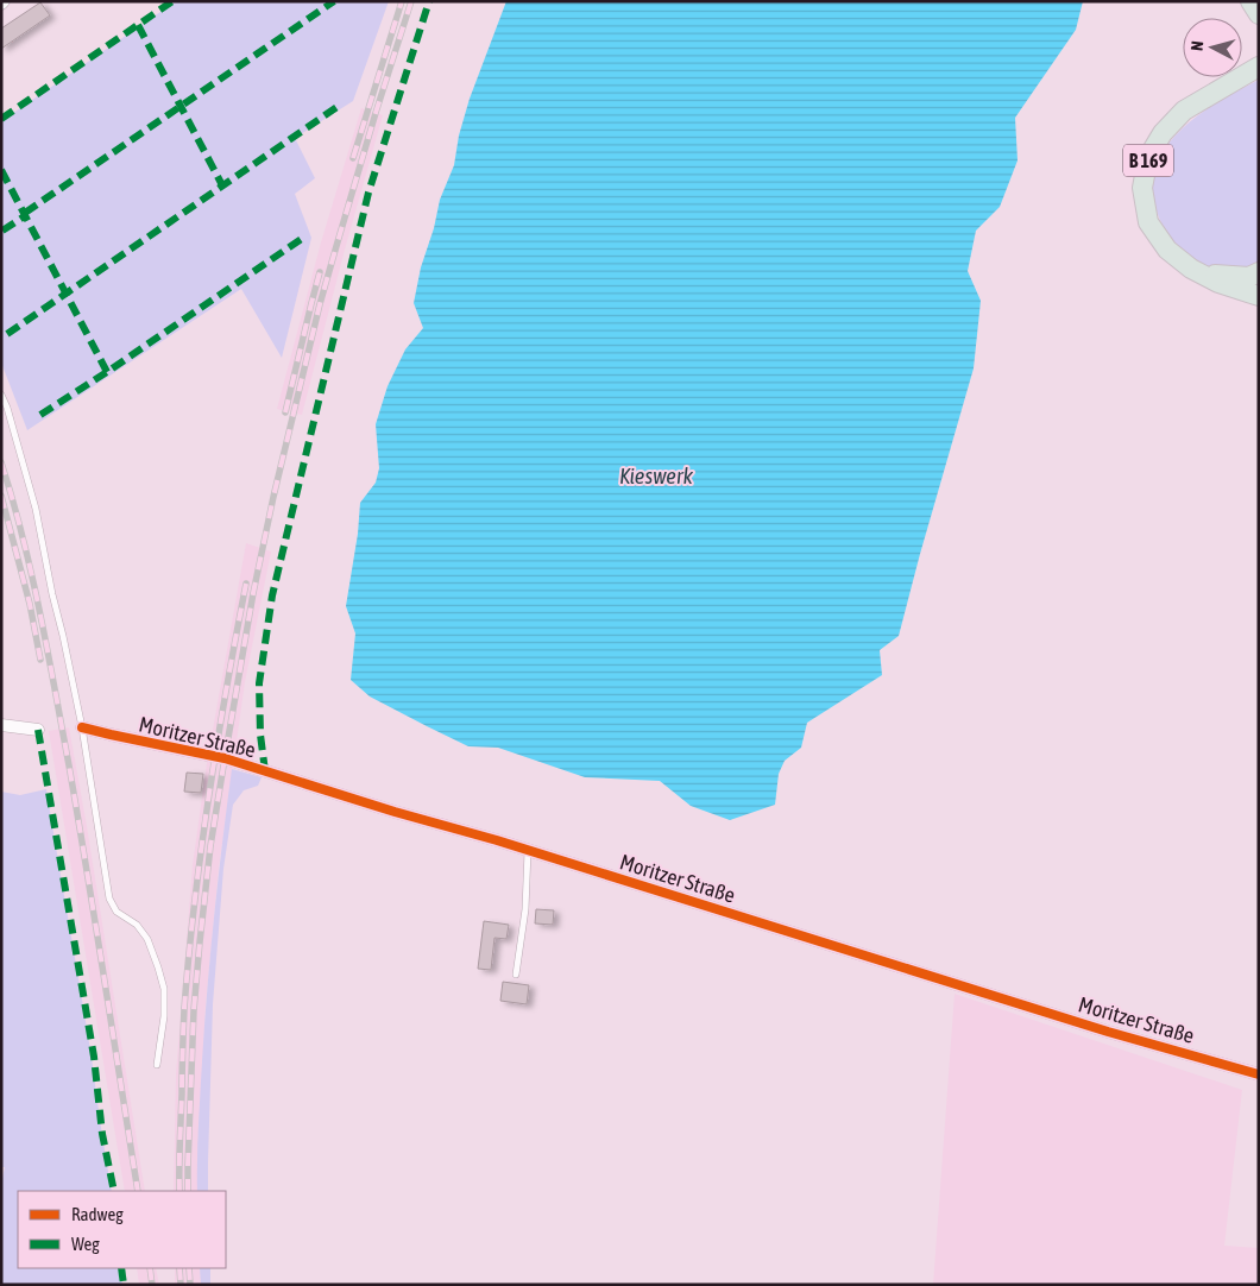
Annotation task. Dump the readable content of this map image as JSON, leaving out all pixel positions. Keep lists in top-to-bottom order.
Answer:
{
  "streets": {
    "highway": ["B 169"],
    "street": ["Moritzer Straße"]
  },
  "water": ["Kieswerk"],
  "legend": ["Radweg", "Weg"],
  "north": "left"
}
